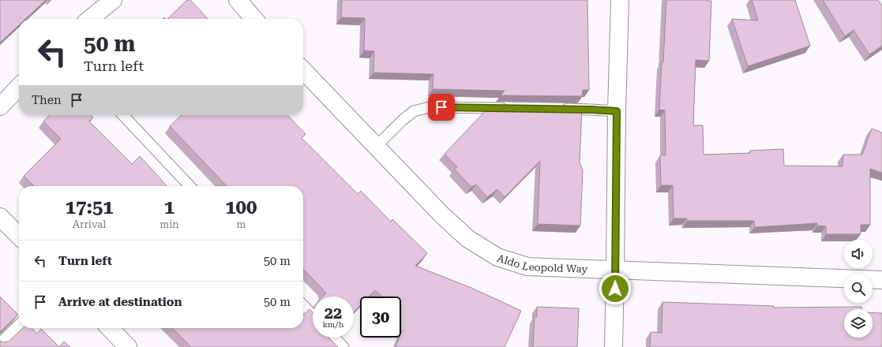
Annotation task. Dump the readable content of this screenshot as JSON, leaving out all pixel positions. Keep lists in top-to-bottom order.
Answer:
{
  "streets": {
    "street": ["Aldo Leopold Way"]
  },
  "page": {
    "turn": ["50 m", "Turn left"],
    "then": "Then",
    "eta": [
      "17:51",
      "Arrival",
      "1",
      "min",
      "100",
      "m"
    ],
    "list": [
      {
        "name": "Turn left",
        "value": "50 m"
      },
      {
        "name": "Arrive at destination",
        "value": "50 m"
      }
    ],
    "speed": "22 km/h",
    "limit": "30"
  }
}
